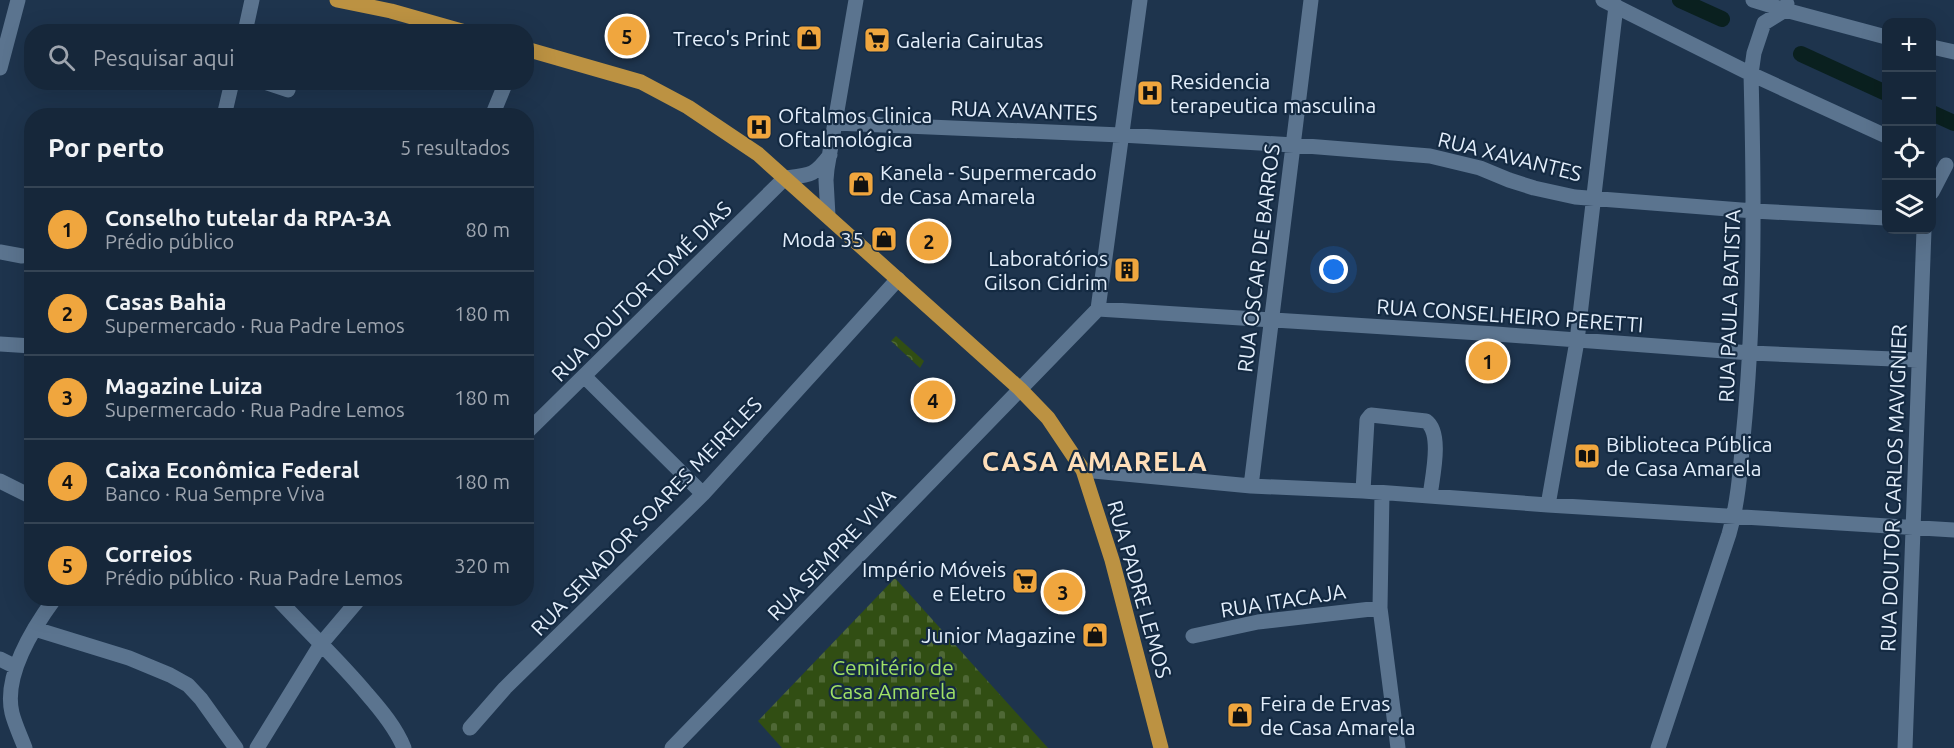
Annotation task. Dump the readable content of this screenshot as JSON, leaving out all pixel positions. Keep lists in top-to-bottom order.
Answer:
{
  "streets": {
    "main road": ["RUA PADRE LEMOS"],
    "street": [
      "RUA XAVANTES",
      "RUA OSCAR DE BARROS",
      "RUA DOUTOR TOMÉ DIAS",
      "RUA PAULA BATISTA",
      "RUA CONSELHEIRO PERETTI",
      "RUA DOUTOR CARLOS MAVIGNIER",
      "RUA SENADOR SOARES MEIRELES",
      "RUA SEMPRE VIVA",
      "RUA ITACAJA"
    ]
  },
  "crossings": [
    ["RUA XAVANTES", "RUA OSCAR DE BARROS"],
    ["RUA XAVANTES", "RUA PAULA BATISTA"],
    ["RUA OSCAR DE BARROS", "RUA CONSELHEIRO PERETTI"],
    ["RUA DOUTOR TOMÉ DIAS", "RUA PADRE LEMOS"],
    ["RUA PAULA BATISTA", "RUA CONSELHEIRO PERETTI"],
    ["RUA CONSELHEIRO PERETTI", "RUA DOUTOR CARLOS MAVIGNIER"],
    ["RUA CONSELHEIRO PERETTI", "RUA SEMPRE VIVA"],
    ["RUA SENADOR SOARES MEIRELES", "RUA PADRE LEMOS"],
    ["RUA SEMPRE VIVA", "RUA PADRE LEMOS"]
  ],
  "districts": ["CASA AMARELA"],
  "parks": ["Cemitério de Casa Amarela"],
  "places": {
    "shop": [
      "Treco's Print",
      "Kanela - Supermercado de Casa Amarela",
      "Moda 35",
      "Junior Magazine",
      "Feira de Ervas de Casa Amarela"
    ],
    "supermarket": ["Galeria Cairutas", "Império Móveis e Eletro"],
    "hospital": ["Residencia terapeutica masculina", "Oftalmos Clinica Oftalmológica"],
    "building": ["Laboratórios Gilson Cidrim"],
    "library": ["Biblioteca Pública de Casa Amarela"]
  },
  "page": {
    "pins": [
      "5",
      "2",
      "1",
      "4",
      "3"
    ],
    "map_buttons": ["+", "−"],
    "search": "Pesquisar aqui",
    "heading": ["Por perto", "5 resultados"],
    "list": [
      {
        "mark": "1",
        "name": "Conselho tutelar da RPA-3A",
        "note": "Prédio público",
        "value": "80 m"
      },
      {
        "mark": "2",
        "name": "Casas Bahia",
        "note": "Supermercado · Rua Padre Lemos",
        "value": "180 m"
      },
      {
        "mark": "3",
        "name": "Magazine Luiza",
        "note": "Supermercado · Rua Padre Lemos",
        "value": "180 m"
      },
      {
        "mark": "4",
        "name": "Caixa Econômica Federal",
        "note": "Banco · Rua Sempre Viva",
        "value": "180 m"
      },
      {
        "mark": "5",
        "name": "Correios",
        "note": "Prédio público · Rua Padre Lemos",
        "value": "320 m"
      }
    ]
  }
}
